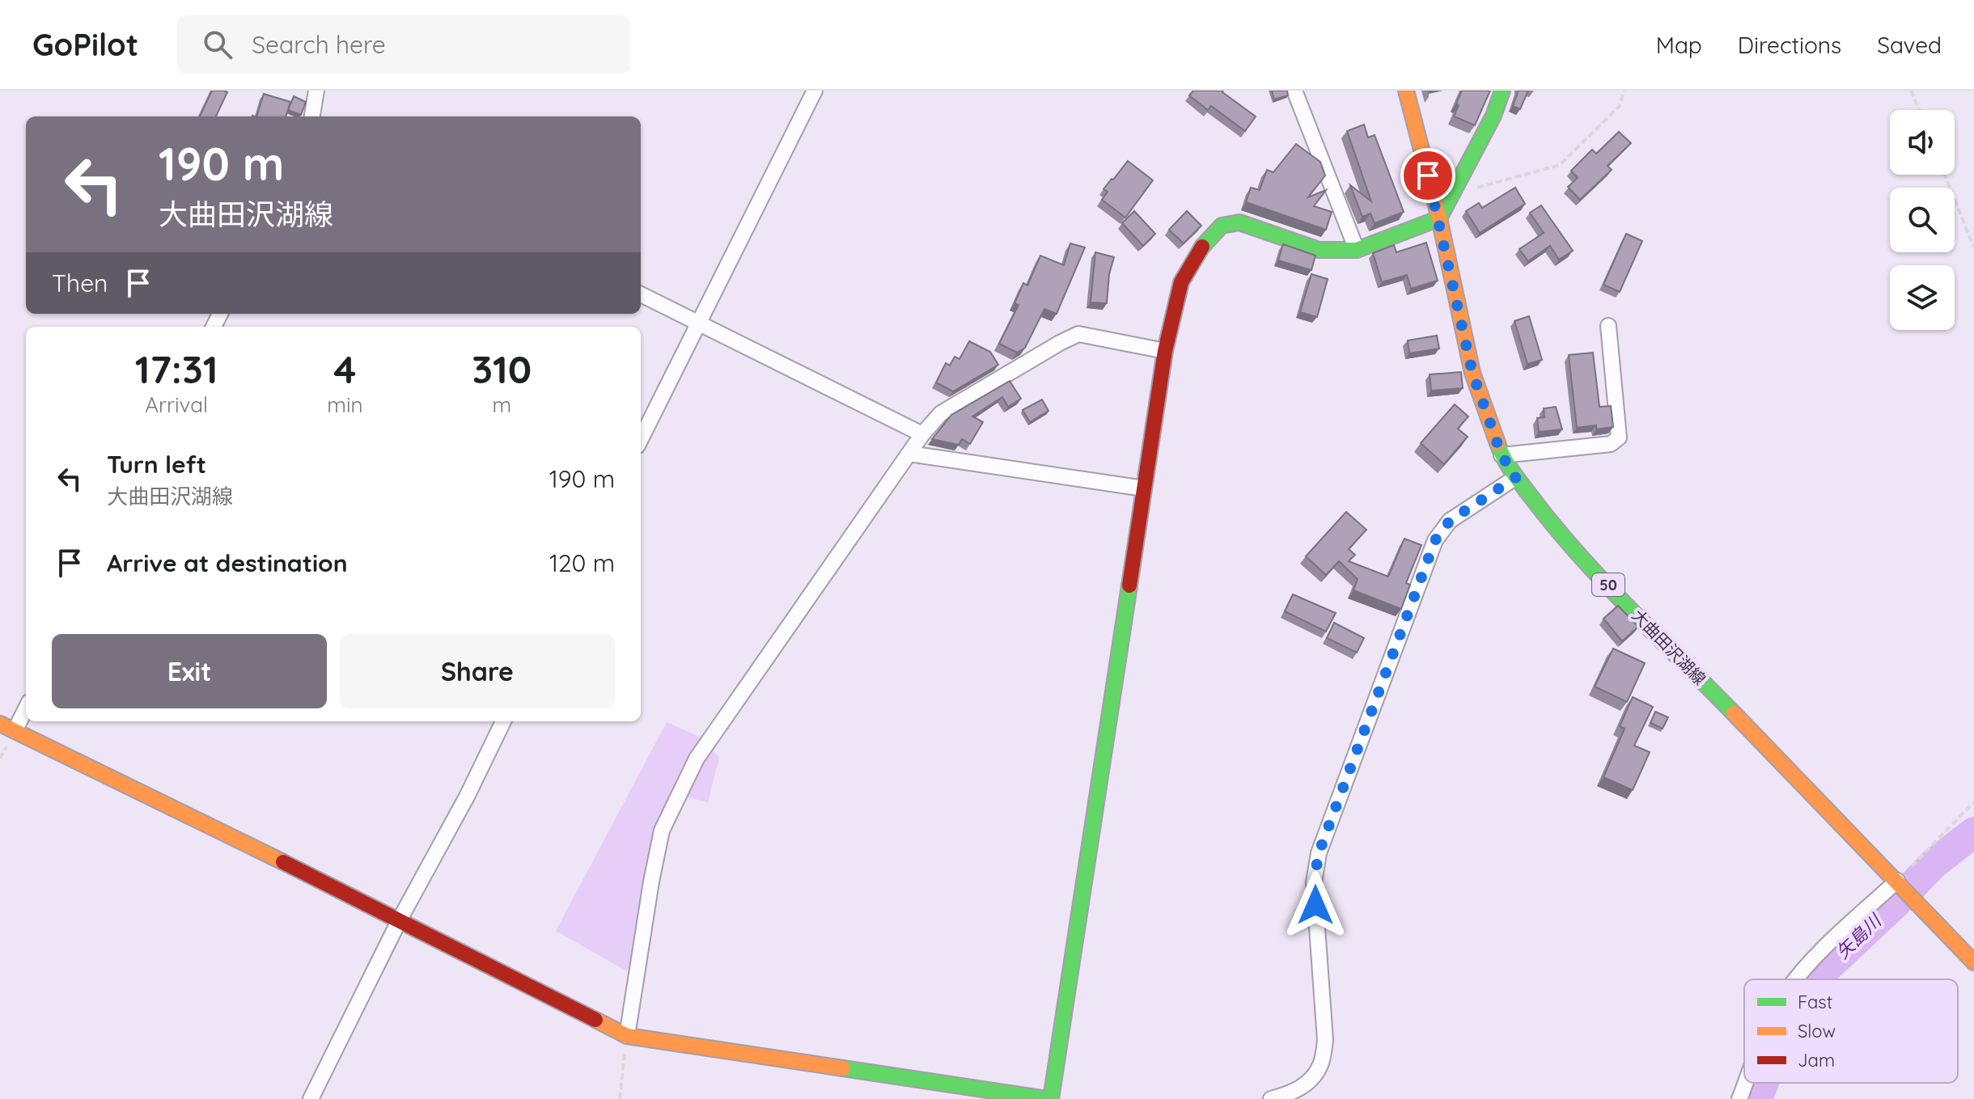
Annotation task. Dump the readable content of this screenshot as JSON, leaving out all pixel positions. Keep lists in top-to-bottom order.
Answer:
{
  "streets": {
    "street": ["50", "大曲田沢湖線"]
  },
  "water": ["矢島川"],
  "legend": ["Fast", "Slow", "Jam"],
  "page": {
    "header": "GoPilot",
    "search": "Search here",
    "nav": ["Map", "Directions", "Saved"],
    "turn": ["190 m", "大曲田沢湖線"],
    "then": "Then",
    "eta": [
      "17:31",
      "Arrival",
      "4",
      "min",
      "310",
      "m"
    ],
    "list": [
      {
        "name": "Turn left",
        "note": "大曲田沢湖線",
        "value": "190 m"
      },
      {
        "name": "Arrive at destination",
        "value": "120 m"
      }
    ],
    "buttons": ["Exit", "Share"]
  }
}
